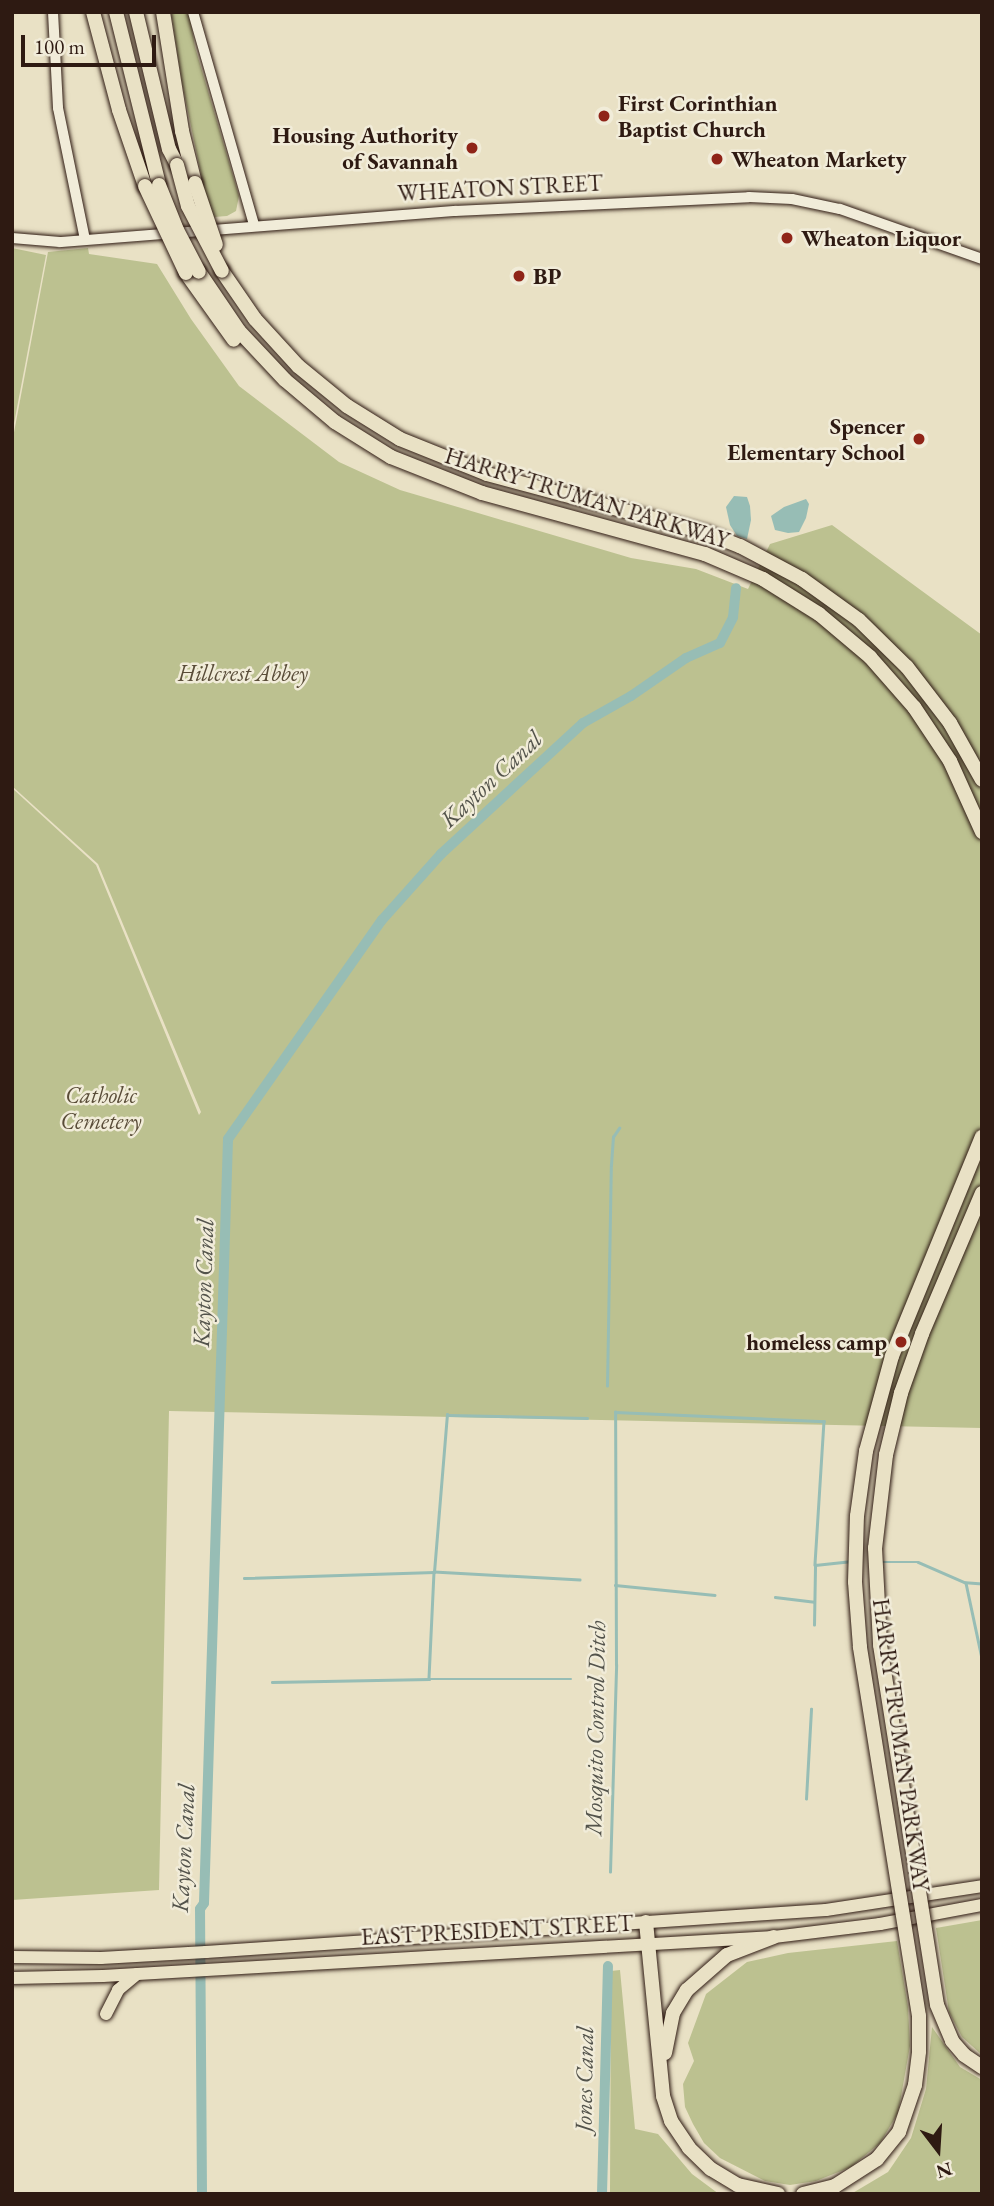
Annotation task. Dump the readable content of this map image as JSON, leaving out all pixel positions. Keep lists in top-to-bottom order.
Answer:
{
  "streets": {
    "highway": ["HARRY TRUMAN PARKWAY"],
    "main road": ["WHEATON STREET", "EAST PRESIDENT STREET"]
  },
  "water": ["Kayton Canal", "Mosquito Control Ditch", "Jones Canal"],
  "parks": ["Hillcrest Abbey", "Catholic Cemetery"],
  "places": [
    "First Corinthian Baptist Church",
    "Housing Authority of Savannah",
    "Wheaton Markety",
    "Wheaton Liquor",
    "BP",
    "Spencer Elementary School",
    "homeless camp"
  ],
  "scale_bar": "100 m",
  "north": "bottom"
}
